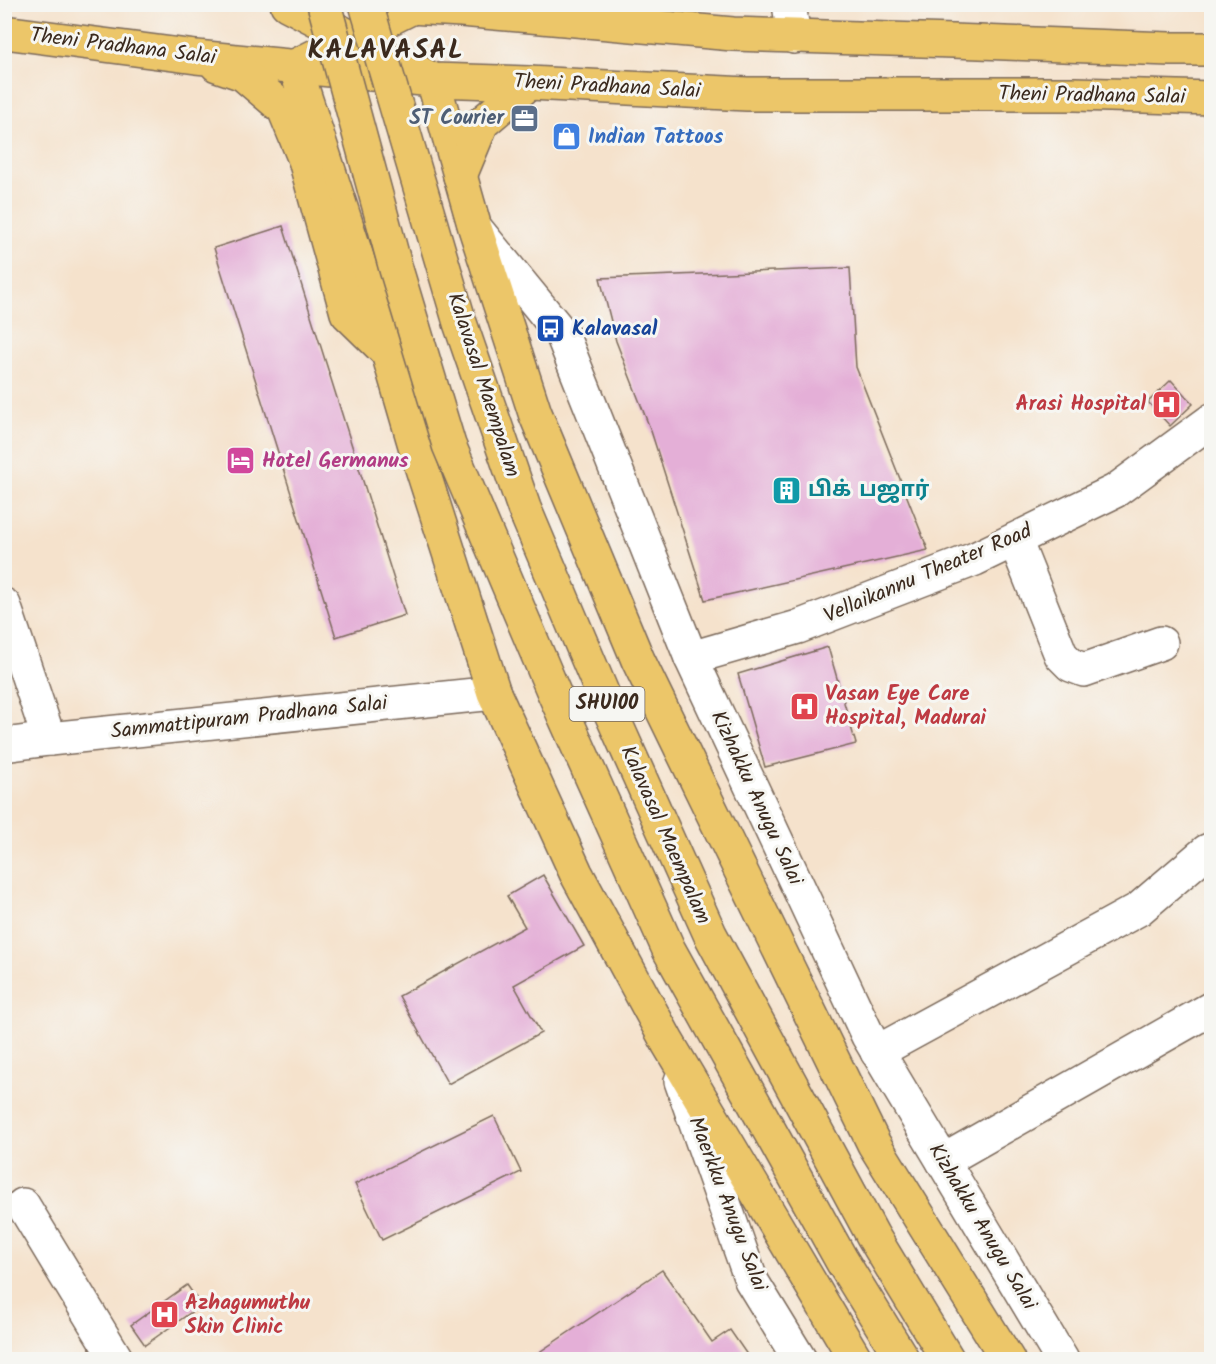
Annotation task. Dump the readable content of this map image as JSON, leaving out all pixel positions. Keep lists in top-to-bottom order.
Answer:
{
  "streets": {
    "main road": ["Theni Pradhana Salai", "Kalavasal Maempalam", "SHU100"],
    "street": [
      "Vellaikannu Theater Road",
      "Sammattipuram Pradhana Salai",
      "Kizhakku Anugu Salai",
      "Maerkku Anugu Salai"
    ]
  },
  "crossings": [
    ["Vellaikannu Theater Road", "Kizhakku Anugu Salai"]
  ],
  "districts": ["KALAVASAL"],
  "places": {
    "office": ["ST Courier"],
    "shop": ["Indian Tattoos"],
    "bus stop": ["Kalavasal"],
    "hospital": ["Arasi Hospital", "Vasan Eye Care Hospital, Madurai", "Azhagumuthu Skin Clinic"],
    "hotel": ["Hotel Germanus"],
    "building": ["பிக் பஜார்"]
  }
}
